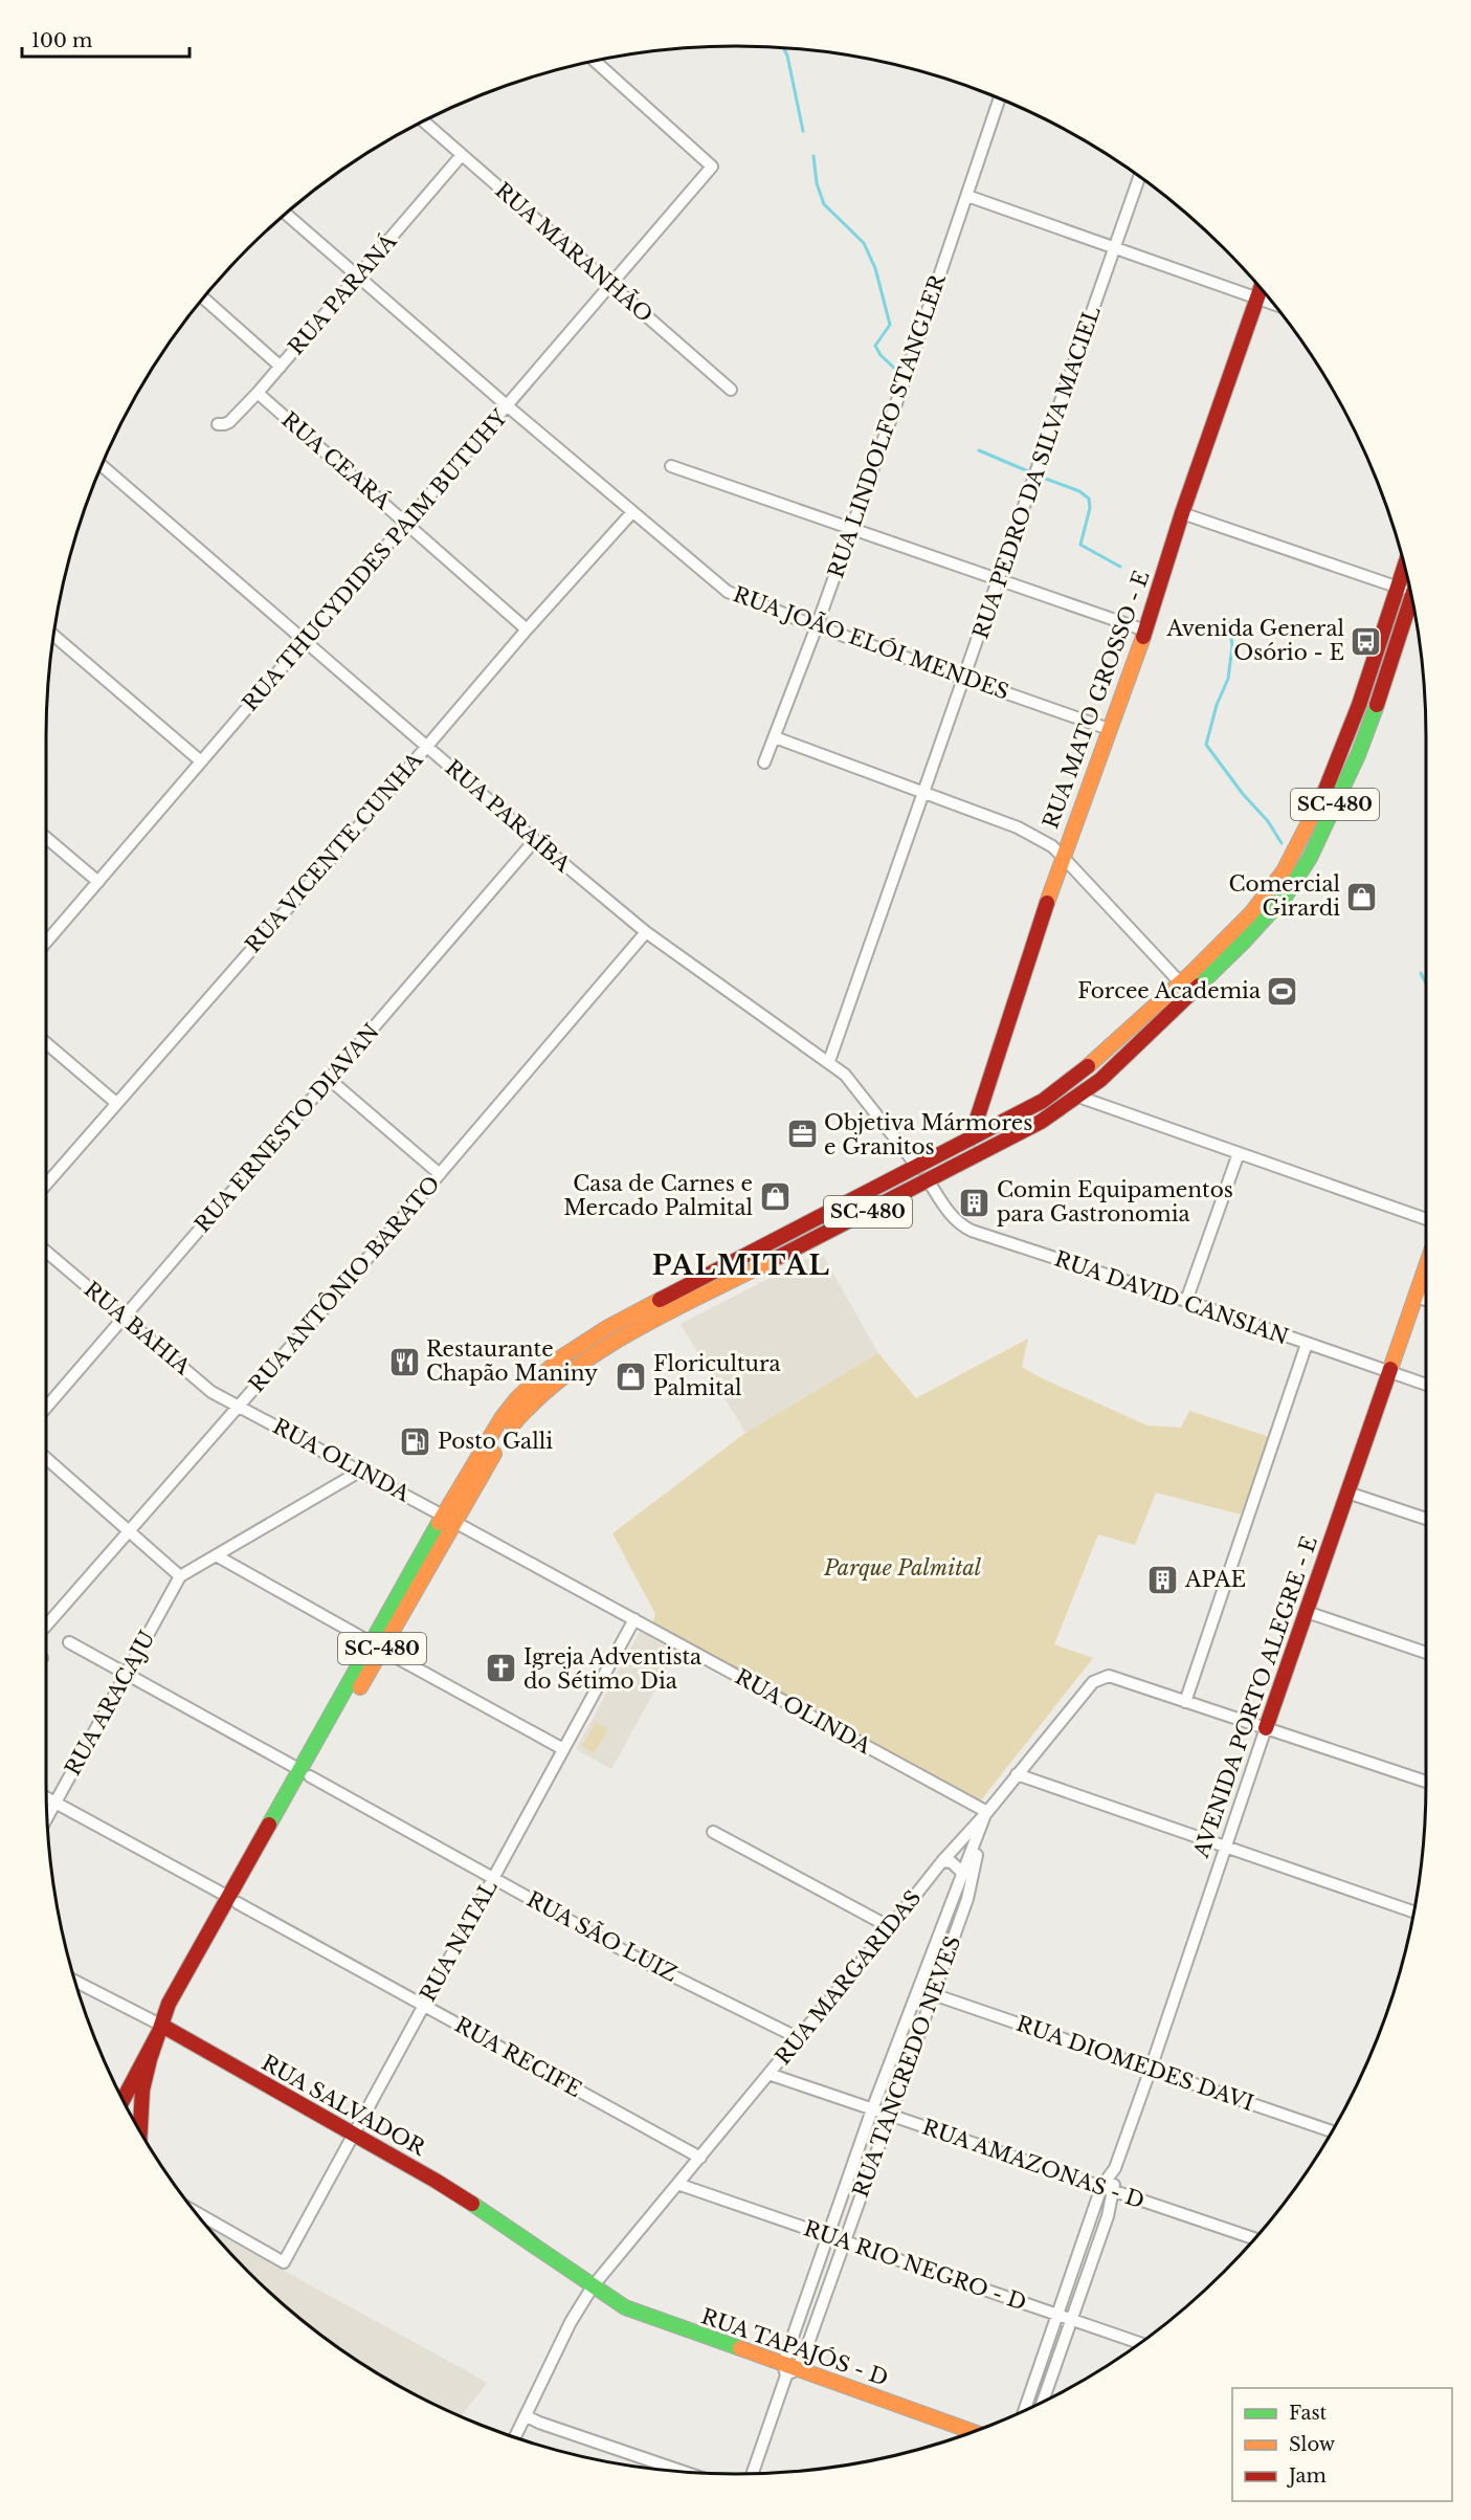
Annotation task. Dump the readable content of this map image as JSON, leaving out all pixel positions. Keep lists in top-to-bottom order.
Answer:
{
  "streets": {
    "main road": [
      "RUA MATO GROSSO - E",
      "SC-480",
      "AVENIDA PORTO ALEGRE - E",
      "RUA SALVADOR",
      "RUA TAPAJÓS - D"
    ],
    "street": [
      "RUA MARANHÃO",
      "RUA PARANÁ",
      "RUA LINDOLFO STANGLER",
      "RUA CEARÁ",
      "RUA PEDRO DA SILVA MACIEL",
      "RUA THUCYDIDES PAIM BUTUHY",
      "RUA JOÃO ELÓI MENDES",
      "RUA PARAÍBA",
      "RUA VICENTE CUNHA",
      "RUA ERNESTO DIAVAN",
      "RUA ANTÔNIO BARATO",
      "RUA DAVID CANSIAN",
      "RUA BAHIA",
      "RUA OLINDA",
      "RUA ARACAJU",
      "RUA SÃO LUIZ",
      "RUA NATAL",
      "RUA MARGARIDAS",
      "RUA RECIFE",
      "RUA DIOMEDES DAVI",
      "RUA TANCREDO NEVES",
      "RUA AMAZONAS - D",
      "RUA RIO NEGRO - D"
    ]
  },
  "crossings": [
    ["RUA MARANHÃO", "RUA PARANÁ"],
    ["RUA MARANHÃO", "RUA THUCYDIDES PAIM BUTUHY"],
    ["RUA PARANÁ", "RUA CEARÁ"],
    ["RUA PARANÁ", "RUA JOÃO ELÓI MENDES"],
    ["RUA LINDOLFO STANGLER", "RUA JOÃO ELÓI MENDES"],
    ["RUA CEARÁ", "RUA THUCYDIDES PAIM BUTUHY"],
    ["RUA CEARÁ", "RUA VICENTE CUNHA"],
    ["RUA PEDRO DA SILVA MACIEL", "RUA JOÃO ELÓI MENDES"],
    ["RUA PEDRO DA SILVA MACIEL", "RUA PARAÍBA"],
    ["RUA THUCYDIDES PAIM BUTUHY", "RUA JOÃO ELÓI MENDES"],
    ["RUA THUCYDIDES PAIM BUTUHY", "RUA PARAÍBA"],
    ["RUA JOÃO ELÓI MENDES", "RUA MATO GROSSO - E"],
    ["RUA JOÃO ELÓI MENDES", "RUA VICENTE CUNHA"],
    ["RUA MATO GROSSO - E", "SC-480"],
    ["SC-480", "RUA PARAÍBA"],
    ["SC-480", "RUA DAVID CANSIAN"],
    ["SC-480", "RUA OLINDA"],
    ["SC-480", "RUA SÃO LUIZ"],
    ["SC-480", "RUA RECIFE"],
    ["SC-480", "RUA SALVADOR"],
    ["RUA PARAÍBA", "RUA VICENTE CUNHA"],
    ["RUA PARAÍBA", "RUA ERNESTO DIAVAN"],
    ["RUA PARAÍBA", "RUA ANTÔNIO BARATO"],
    ["RUA ERNESTO DIAVAN", "RUA BAHIA"],
    ["RUA ANTÔNIO BARATO", "RUA BAHIA"],
    ["RUA ANTÔNIO BARATO", "RUA OLINDA"],
    ["RUA DAVID CANSIAN", "AVENIDA PORTO ALEGRE - E"],
    ["RUA BAHIA", "RUA OLINDA"],
    ["RUA OLINDA", "RUA NATAL"],
    ["RUA OLINDA", "RUA MARGARIDAS"],
    ["RUA OLINDA", "RUA TANCREDO NEVES"],
    ["AVENIDA PORTO ALEGRE - E", "RUA DIOMEDES DAVI"],
    ["AVENIDA PORTO ALEGRE - E", "RUA AMAZONAS - D"],
    ["AVENIDA PORTO ALEGRE - E", "RUA RIO NEGRO - D"],
    ["RUA ARACAJU", "RUA SÃO LUIZ"],
    ["RUA ARACAJU", "RUA RECIFE"],
    ["RUA SÃO LUIZ", "RUA NATAL"],
    ["RUA SÃO LUIZ", "RUA MARGARIDAS"],
    ["RUA NATAL", "RUA RECIFE"],
    ["RUA NATAL", "RUA SALVADOR"],
    ["RUA MARGARIDAS", "RUA RECIFE"],
    ["RUA MARGARIDAS", "RUA TANCREDO NEVES"],
    ["RUA MARGARIDAS", "RUA SALVADOR"],
    ["RUA MARGARIDAS", "RUA AMAZONAS - D"],
    ["RUA MARGARIDAS", "RUA RIO NEGRO - D"],
    ["RUA MARGARIDAS", "RUA TAPAJÓS - D"],
    ["RUA DIOMEDES DAVI", "RUA TANCREDO NEVES"],
    ["RUA TANCREDO NEVES", "RUA AMAZONAS - D"],
    ["RUA TANCREDO NEVES", "RUA RIO NEGRO - D"],
    ["RUA TANCREDO NEVES", "RUA TAPAJÓS - D"],
    ["RUA SALVADOR", "RUA TAPAJÓS - D"]
  ],
  "districts": ["PALMITAL"],
  "parks": ["Parque Palmital"],
  "places": {
    "bus stop": ["Avenida General Osório - E"],
    "shop": ["Comercial Girardi", "Casa de Carnes e Mercado Palmital", "Floricultura Palmital"],
    "sports": ["Forcee Academia"],
    "office": ["Objetiva Mármores e Granitos"],
    "building": ["Comin Equipamentos para Gastronomia", "APAE"],
    "restaurant": ["Restaurante Chapão Maniny"],
    "fuel station": ["Posto Galli"],
    "church": ["Igreja Adventista do Sétimo Dia"]
  },
  "legend": ["Fast", "Slow", "Jam"],
  "scale_bar": "100 m"
}
